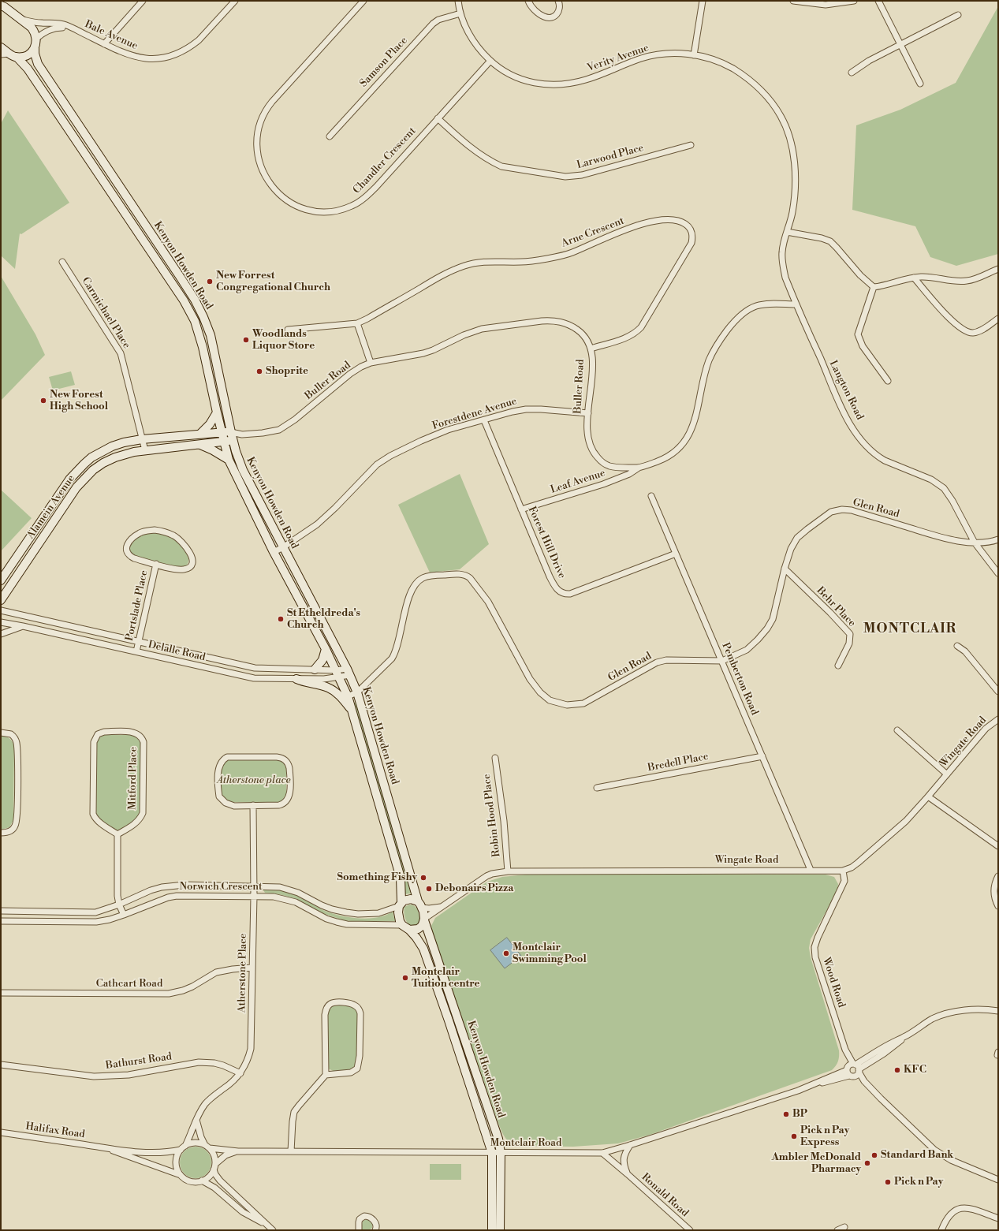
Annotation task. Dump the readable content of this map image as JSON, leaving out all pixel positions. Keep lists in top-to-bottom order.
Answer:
{
  "streets": {
    "street": [
      "Bale Avenue",
      "Verity Avenue",
      "Samson Place",
      "Larwood Place",
      "Chandler Crescent",
      "Arne Crescent",
      "Kenyon Howden Road",
      "Carmichael Place",
      "Buller Road",
      "Langton Road",
      "Forestdene Avenue",
      "Leaf Avenue",
      "Alamein Avenue",
      "Glen Road",
      "Forest Hill Drive",
      "Portslade Place",
      "Behr Place",
      "Delalle Road",
      "Pemberton Road",
      "Wingate Road",
      "Bredell Place",
      "Mitford Place",
      "Robin Hood Place",
      "Norwich Crescent",
      "Atherstone Place",
      "Wood Road",
      "Cathcart Road",
      "Bathurst Road",
      "Halifax Road",
      "Montclair Road",
      "Ronald Road"
    ]
  },
  "crossings": [
    ["Verity Avenue", "Samson Place"],
    ["Verity Avenue", "Chandler Crescent"],
    ["Verity Avenue", "Langton Road"],
    ["Larwood Place", "Chandler Crescent"],
    ["Arne Crescent", "Buller Road"],
    ["Kenyon Howden Road", "Buller Road"],
    ["Kenyon Howden Road", "Forestdene Avenue"],
    ["Kenyon Howden Road", "Alamein Avenue"],
    ["Kenyon Howden Road", "Glen Road"],
    ["Kenyon Howden Road", "Delalle Road"],
    ["Kenyon Howden Road", "Wingate Road"],
    ["Kenyon Howden Road", "Norwich Crescent"],
    ["Kenyon Howden Road", "Montclair Road"],
    ["Carmichael Place", "Alamein Avenue"],
    ["Buller Road", "Langton Road"],
    ["Buller Road", "Forestdene Avenue"],
    ["Buller Road", "Leaf Avenue"],
    ["Buller Road", "Alamein Avenue"],
    ["Langton Road", "Glen Road"],
    ["Forestdene Avenue", "Forest Hill Drive"],
    ["Leaf Avenue", "Forest Hill Drive"],
    ["Glen Road", "Behr Place"],
    ["Glen Road", "Pemberton Road"],
    ["Forest Hill Drive", "Pemberton Road"],
    ["Portslade Place", "Delalle Road"],
    ["Pemberton Road", "Wingate Road"],
    ["Pemberton Road", "Bredell Place"],
    ["Wingate Road", "Robin Hood Place"],
    ["Wingate Road", "Norwich Crescent"],
    ["Wingate Road", "Wood Road"],
    ["Norwich Crescent", "Atherstone Place"],
    ["Atherstone Place", "Cathcart Road"],
    ["Atherstone Place", "Bathurst Road"],
    ["Atherstone Place", "Halifax Road"],
    ["Atherstone Place", "Montclair Road"],
    ["Wood Road", "Montclair Road"],
    ["Halifax Road", "Montclair Road"],
    ["Montclair Road", "Ronald Road"]
  ],
  "districts": ["MONTCLAIR"],
  "parks": ["Atherstone place"],
  "places": [
    "New Forrest Congregational Church",
    "Woodlands Liquor Store",
    "Shoprite",
    "New Forest High School",
    "St Etheldreda's Church",
    "Something Fishy",
    "Debonairs Pizza",
    "Montclair Swimming Pool",
    "Montclair Tuition centre",
    "KFC",
    "BP",
    "Pick n Pay Express",
    "Standard Bank",
    "Ambler McDonald Pharmacy",
    "Pick n Pay"
  ]
}
